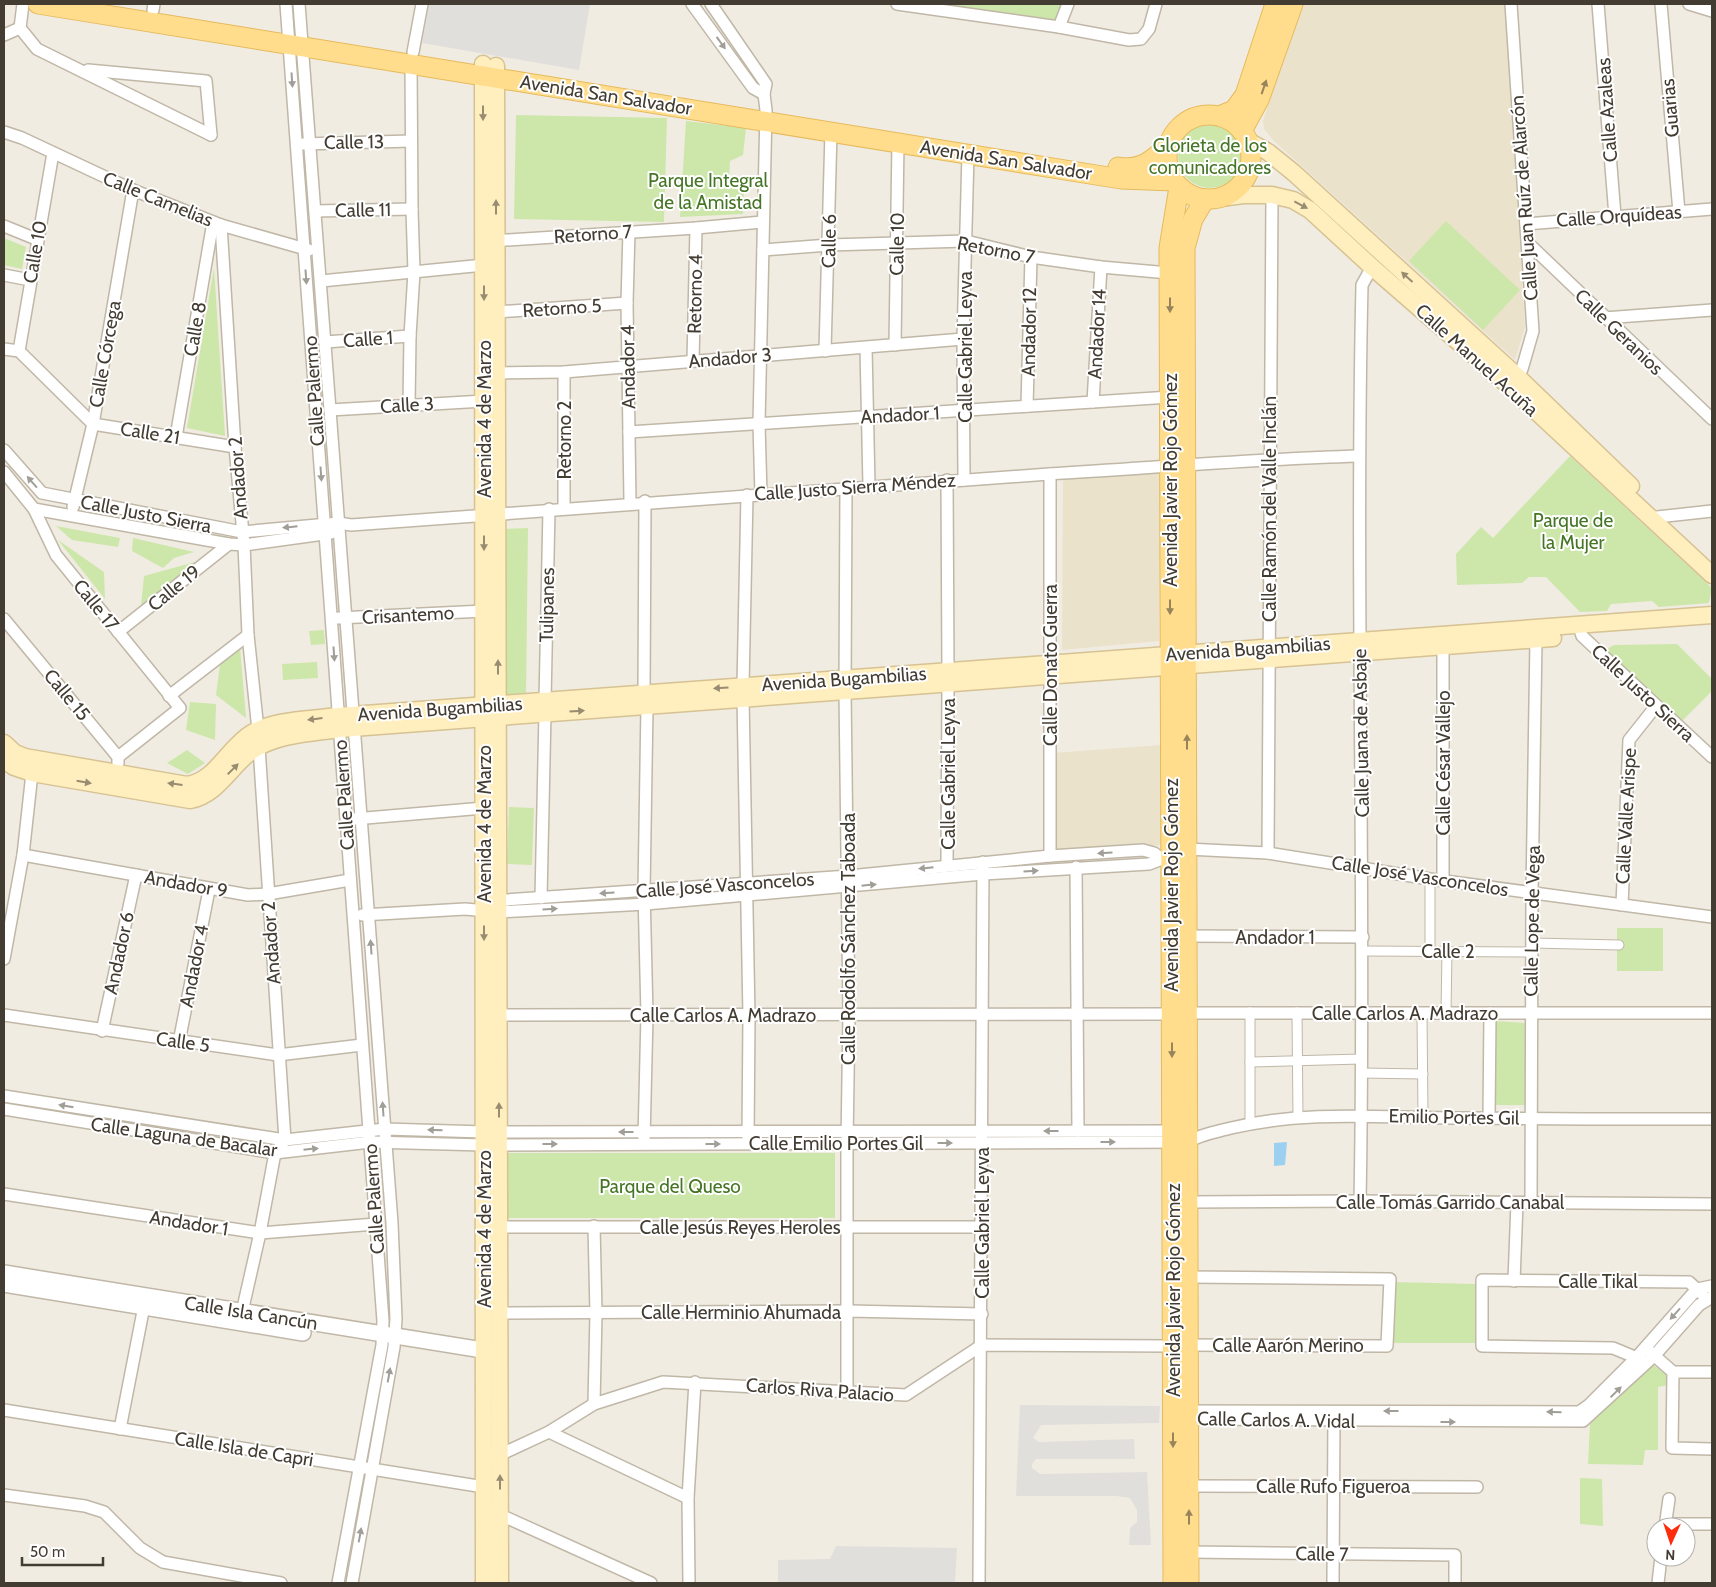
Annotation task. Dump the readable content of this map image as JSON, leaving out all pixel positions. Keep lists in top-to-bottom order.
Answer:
{
  "streets": {
    "main road": [
      "Avenida San Salvador",
      "Calle Manuel Acuña",
      "Avenida 4 de Marzo",
      "Avenida Javier Rojo Gómez",
      "Avenida Bugambilias"
    ],
    "street": [
      "Guarias",
      "Calle Azaleas",
      "Calle 13",
      "Calle Juan Ruíz de Alarcón",
      "Calle Camelias",
      "Calle 11",
      "Calle Orquídeas",
      "Retorno 7",
      "Calle 6",
      "Calle 10",
      "Retorno 4",
      "Retorno 5",
      "Calle 8",
      "Andador 12",
      "Calle Geranios",
      "Andador 14",
      "Calle 1",
      "Calle Gabriel Leyva",
      "Calle Córcega",
      "Andador 3",
      "Andador 4",
      "Calle Palermo",
      "Calle 3",
      "Andador 1",
      "Calle 21",
      "Retorno 2",
      "Andador 2",
      "Calle Justo Sierra Méndez",
      "Calle Ramón del Valle Inclán",
      "Calle Justo Sierra",
      "Calle 19",
      "Calle 17",
      "Tulipanes",
      "Crisantemo",
      "Calle Donato Guerra",
      "Calle 15",
      "Calle Juana de Asbaje",
      "Calle César Vallejo",
      "Calle Valle Arispe",
      "Calle José Vasconcelos",
      "Andador 9",
      "Calle Lope de Vega",
      "Calle Rodolfo Sánchez Taboada",
      "Calle 2",
      "Andador 6",
      "Calle Carlos A. Madrazo",
      "Calle 5",
      "Emilio Portes Gil",
      "Calle Laguna de Bacalar",
      "Calle Emilio Portes Gil",
      "Calle Tomás Garrido Canabal",
      "Calle Jesús Reyes Heroles",
      "Calle Tikal",
      "Calle Herminio Ahumada",
      "Calle Isla Cancún",
      "Calle Aarón Merino",
      "Carlos Riva Palacio",
      "Calle Carlos A. Vidal",
      "Calle Isla de Capri",
      "Calle Rufo Figueroa",
      "Calle 7"
    ]
  },
  "crossings": [
    ["Avenida San Salvador", "Calle 6"],
    ["Avenida San Salvador", "Calle 10"],
    ["Avenida San Salvador", "Calle Gabriel Leyva"],
    ["Avenida San Salvador", "Calle Manuel Acuña"],
    ["Avenida San Salvador", "Calle Palermo"],
    ["Avenida San Salvador", "Avenida 4 de Marzo"],
    ["Avenida San Salvador", "Avenida Javier Rojo Gómez"],
    ["Guarias", "Calle Orquídeas"],
    ["Calle Azaleas", "Calle Orquídeas"],
    ["Calle 13", "Calle Palermo"],
    ["Calle Juan Ruíz de Alarcón", "Calle Orquídeas"],
    ["Calle Juan Ruíz de Alarcón", "Calle Geranios"],
    ["Calle Juan Ruíz de Alarcón", "Calle Manuel Acuña"],
    ["Calle Camelias", "Calle 10"],
    ["Calle Camelias", "Calle 8"],
    ["Calle Camelias", "Calle Córcega"],
    ["Calle Camelias", "Calle Palermo"],
    ["Calle Camelias", "Andador 2"],
    ["Calle 11", "Calle Palermo"],
    ["Retorno 7", "Calle 6"],
    ["Retorno 7", "Calle 10"],
    ["Retorno 7", "Retorno 4"],
    ["Retorno 7", "Andador 12"],
    ["Retorno 7", "Andador 14"],
    ["Retorno 7", "Calle Gabriel Leyva"],
    ["Retorno 7", "Andador 4"],
    ["Retorno 7", "Avenida 4 de Marzo"],
    ["Retorno 7", "Avenida Javier Rojo Gómez"],
    ["Calle 6", "Andador 3"],
    ["Calle 10", "Andador 3"],
    ["Retorno 4", "Andador 3"],
    ["Retorno 5", "Andador 4"],
    ["Retorno 5", "Avenida 4 de Marzo"],
    ["Calle 8", "Calle 21"],
    ["Calle 8", "Andador 2"],
    ["Andador 12", "Andador 1"],
    ["Andador 14", "Andador 1"],
    ["Calle 1", "Calle Palermo"],
    ["Calle Gabriel Leyva", "Andador 3"],
    ["Calle Gabriel Leyva", "Andador 1"],
    ["Calle Gabriel Leyva", "Calle Justo Sierra Méndez"],
    ["Calle Gabriel Leyva", "Avenida Bugambilias"],
    ["Calle Gabriel Leyva", "Calle José Vasconcelos"],
    ["Calle Gabriel Leyva", "Calle Carlos A. Madrazo"],
    ["Calle Gabriel Leyva", "Calle Emilio Portes Gil"],
    ["Calle Gabriel Leyva", "Calle Jesús Reyes Heroles"],
    ["Calle Gabriel Leyva", "Calle Herminio Ahumada"],
    ["Calle Gabriel Leyva", "Carlos Riva Palacio"],
    ["Calle Córcega", "Calle 21"],
    ["Calle Córcega", "Calle Justo Sierra"],
    ["Andador 3", "Andador 4"],
    ["Andador 3", "Avenida 4 de Marzo"],
    ["Andador 3", "Retorno 2"],
    ["Calle Manuel Acuña", "Avenida Javier Rojo Gómez"],
    ["Calle Manuel Acuña", "Calle Ramón del Valle Inclán"],
    ["Calle Manuel Acuña", "Calle Juana de Asbaje"],
    ["Andador 4", "Andador 1"],
    ["Andador 4", "Calle Justo Sierra Méndez"],
    ["Andador 4", "Andador 9"],
    ["Andador 4", "Calle 5"],
    ["Calle Palermo", "Calle 3"],
    ["Calle Palermo", "Andador 1"],
    ["Calle Palermo", "Calle Justo Sierra Méndez"],
    ["Calle Palermo", "Calle Justo Sierra"],
    ["Calle Palermo", "Crisantemo"],
    ["Calle Palermo", "Avenida Bugambilias"],
    ["Calle Palermo", "Calle José Vasconcelos"],
    ["Calle Palermo", "Andador 9"],
    ["Calle Palermo", "Calle 5"],
    ["Calle Palermo", "Calle Laguna de Bacalar"],
    ["Calle Palermo", "Calle Isla Cancún"],
    ["Calle Palermo", "Calle Isla de Capri"],
    ["Calle 3", "Avenida 4 de Marzo"],
    ["Andador 1", "Avenida Javier Rojo Gómez"],
    ["Andador 1", "Calle Juana de Asbaje"],
    ["Avenida 4 de Marzo", "Calle Justo Sierra Méndez"],
    ["Avenida 4 de Marzo", "Crisantemo"],
    ["Avenida 4 de Marzo", "Avenida Bugambilias"],
    ["Avenida 4 de Marzo", "Calle José Vasconcelos"],
    ["Avenida 4 de Marzo", "Calle Carlos A. Madrazo"],
    ["Avenida 4 de Marzo", "Calle Laguna de Bacalar"],
    ["Avenida 4 de Marzo", "Calle Emilio Portes Gil"],
    ["Avenida 4 de Marzo", "Calle Jesús Reyes Heroles"],
    ["Avenida 4 de Marzo", "Calle Herminio Ahumada"],
    ["Avenida 4 de Marzo", "Calle Isla Cancún"],
    ["Avenida 4 de Marzo", "Carlos Riva Palacio"],
    ["Avenida 4 de Marzo", "Calle Isla de Capri"],
    ["Calle 21", "Andador 2"],
    ["Retorno 2", "Calle Justo Sierra Méndez"],
    ["Andador 2", "Calle Justo Sierra"],
    ["Andador 2", "Avenida Bugambilias"],
    ["Andador 2", "Andador 9"],
    ["Andador 2", "Calle 5"],
    ["Andador 2", "Calle Laguna de Bacalar"],
    ["Avenida Javier Rojo Gómez", "Calle Justo Sierra Méndez"],
    ["Avenida Javier Rojo Gómez", "Avenida Bugambilias"],
    ["Avenida Javier Rojo Gómez", "Calle José Vasconcelos"],
    ["Avenida Javier Rojo Gómez", "Calle Carlos A. Madrazo"],
    ["Avenida Javier Rojo Gómez", "Emilio Portes Gil"],
    ["Avenida Javier Rojo Gómez", "Calle Emilio Portes Gil"],
    ["Avenida Javier Rojo Gómez", "Calle Tomás Garrido Canabal"],
    ["Avenida Javier Rojo Gómez", "Calle Aarón Merino"],
    ["Avenida Javier Rojo Gómez", "Calle Carlos A. Vidal"],
    ["Avenida Javier Rojo Gómez", "Calle Rufo Figueroa"],
    ["Avenida Javier Rojo Gómez", "Calle 7"],
    ["Calle Justo Sierra Méndez", "Calle Ramón del Valle Inclán"],
    ["Calle Justo Sierra Méndez", "Calle Justo Sierra"],
    ["Calle Justo Sierra Méndez", "Tulipanes"],
    ["Calle Justo Sierra Méndez", "Calle Donato Guerra"],
    ["Calle Justo Sierra Méndez", "Calle Juana de Asbaje"],
    ["Calle Justo Sierra Méndez", "Calle Rodolfo Sánchez Taboada"],
    ["Calle Ramón del Valle Inclán", "Avenida Bugambilias"],
    ["Calle Ramón del Valle Inclán", "Calle José Vasconcelos"],
    ["Calle Justo Sierra", "Calle 19"],
    ["Calle Justo Sierra", "Calle 17"],
    ["Calle Justo Sierra", "Avenida Bugambilias"],
    ["Calle Justo Sierra", "Calle Valle Arispe"],
    ["Calle 19", "Calle 17"],
    ["Calle 17", "Calle 15"],
    ["Tulipanes", "Avenida Bugambilias"],
    ["Tulipanes", "Calle José Vasconcelos"],
    ["Avenida Bugambilias", "Calle Donato Guerra"],
    ["Avenida Bugambilias", "Calle Juana de Asbaje"],
    ["Avenida Bugambilias", "Calle César Vallejo"],
    ["Avenida Bugambilias", "Calle Lope de Vega"],
    ["Avenida Bugambilias", "Calle Rodolfo Sánchez Taboada"],
    ["Calle Donato Guerra", "Calle José Vasconcelos"],
    ["Calle Juana de Asbaje", "Calle José Vasconcelos"],
    ["Calle Juana de Asbaje", "Calle 2"],
    ["Calle Juana de Asbaje", "Calle Carlos A. Madrazo"],
    ["Calle Juana de Asbaje", "Emilio Portes Gil"],
    ["Calle Juana de Asbaje", "Calle Tomás Garrido Canabal"],
    ["Calle César Vallejo", "Calle José Vasconcelos"],
    ["Calle Valle Arispe", "Calle José Vasconcelos"],
    ["Calle José Vasconcelos", "Calle Lope de Vega"],
    ["Calle José Vasconcelos", "Calle Rodolfo Sánchez Taboada"],
    ["Andador 9", "Andador 6"],
    ["Calle Lope de Vega", "Calle 2"],
    ["Calle Lope de Vega", "Calle Carlos A. Madrazo"],
    ["Calle Lope de Vega", "Emilio Portes Gil"],
    ["Calle Lope de Vega", "Calle Tomás Garrido Canabal"],
    ["Calle Rodolfo Sánchez Taboada", "Calle Carlos A. Madrazo"],
    ["Calle Rodolfo Sánchez Taboada", "Calle Emilio Portes Gil"],
    ["Calle Rodolfo Sánchez Taboada", "Calle Jesús Reyes Heroles"],
    ["Calle Rodolfo Sánchez Taboada", "Calle Herminio Ahumada"],
    ["Calle Rodolfo Sánchez Taboada", "Carlos Riva Palacio"],
    ["Andador 6", "Calle 5"],
    ["Emilio Portes Gil", "Calle Emilio Portes Gil"],
    ["Calle Laguna de Bacalar", "Calle Emilio Portes Gil"],
    ["Calle Tikal", "Calle Carlos A. Vidal"]
  ],
  "parks": [
    "Glorieta de los comunicadores",
    "Parque Integral de la Amistad",
    "Parque de la Mujer",
    "Parque del Queso"
  ],
  "scale_bar": "50 m",
  "north": "bottom"
}
